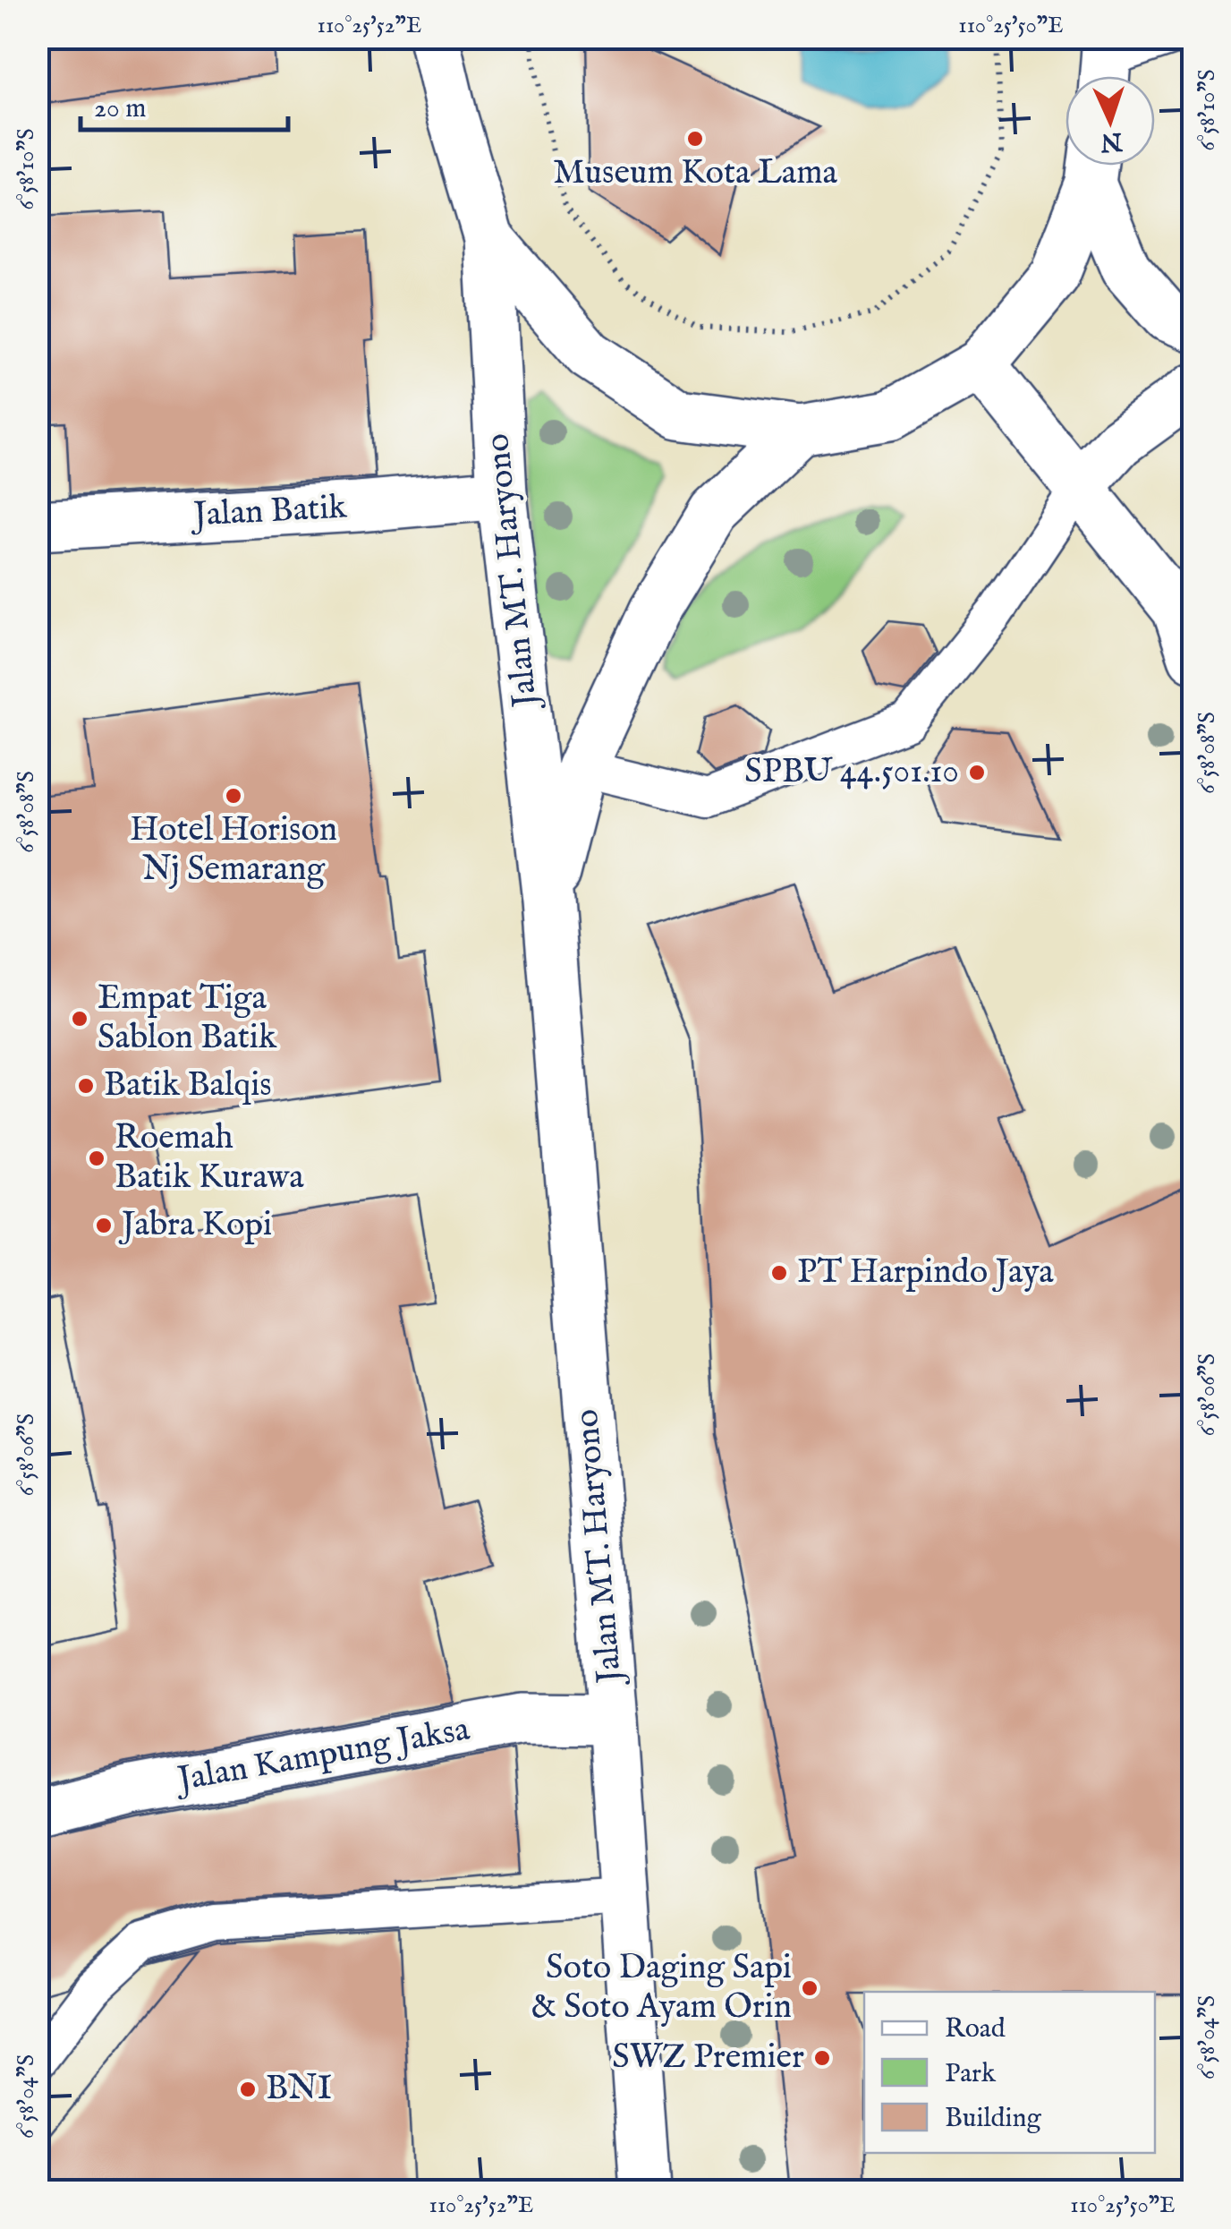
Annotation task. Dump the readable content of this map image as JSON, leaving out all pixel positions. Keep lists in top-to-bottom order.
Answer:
{
  "streets": {
    "main road": ["Jalan Batik", "Jalan MT. Haryono", "Jalan Kampung Jaksa"]
  },
  "crossings": [
    ["Jalan Batik", "Jalan MT. Haryono"],
    ["Jalan MT. Haryono", "Jalan Kampung Jaksa"]
  ],
  "places": [
    "Museum Kota Lama",
    "SPBU 44.501.10",
    "Hotel Horison Nj Semarang",
    "Empat Tiga Sablon Batik",
    "Batik Balqis",
    "Roemah Batik Kurawa",
    "Jabra Kopi",
    "PT Harpindo Jaya",
    "Soto Daging Sapi & Soto Ayam Orin",
    "SWZ Premier",
    "BNI"
  ],
  "legend": ["Road", "Park", "Building"],
  "scale_bar": "20 m",
  "north": "bottom",
  "coordinates": [
    "110°25'52\"E",
    "110°25'50\"E",
    "6°58'10\"S",
    "6°58'08\"S",
    "6°58'06\"S",
    "6°58'04\"S"
  ]
}
